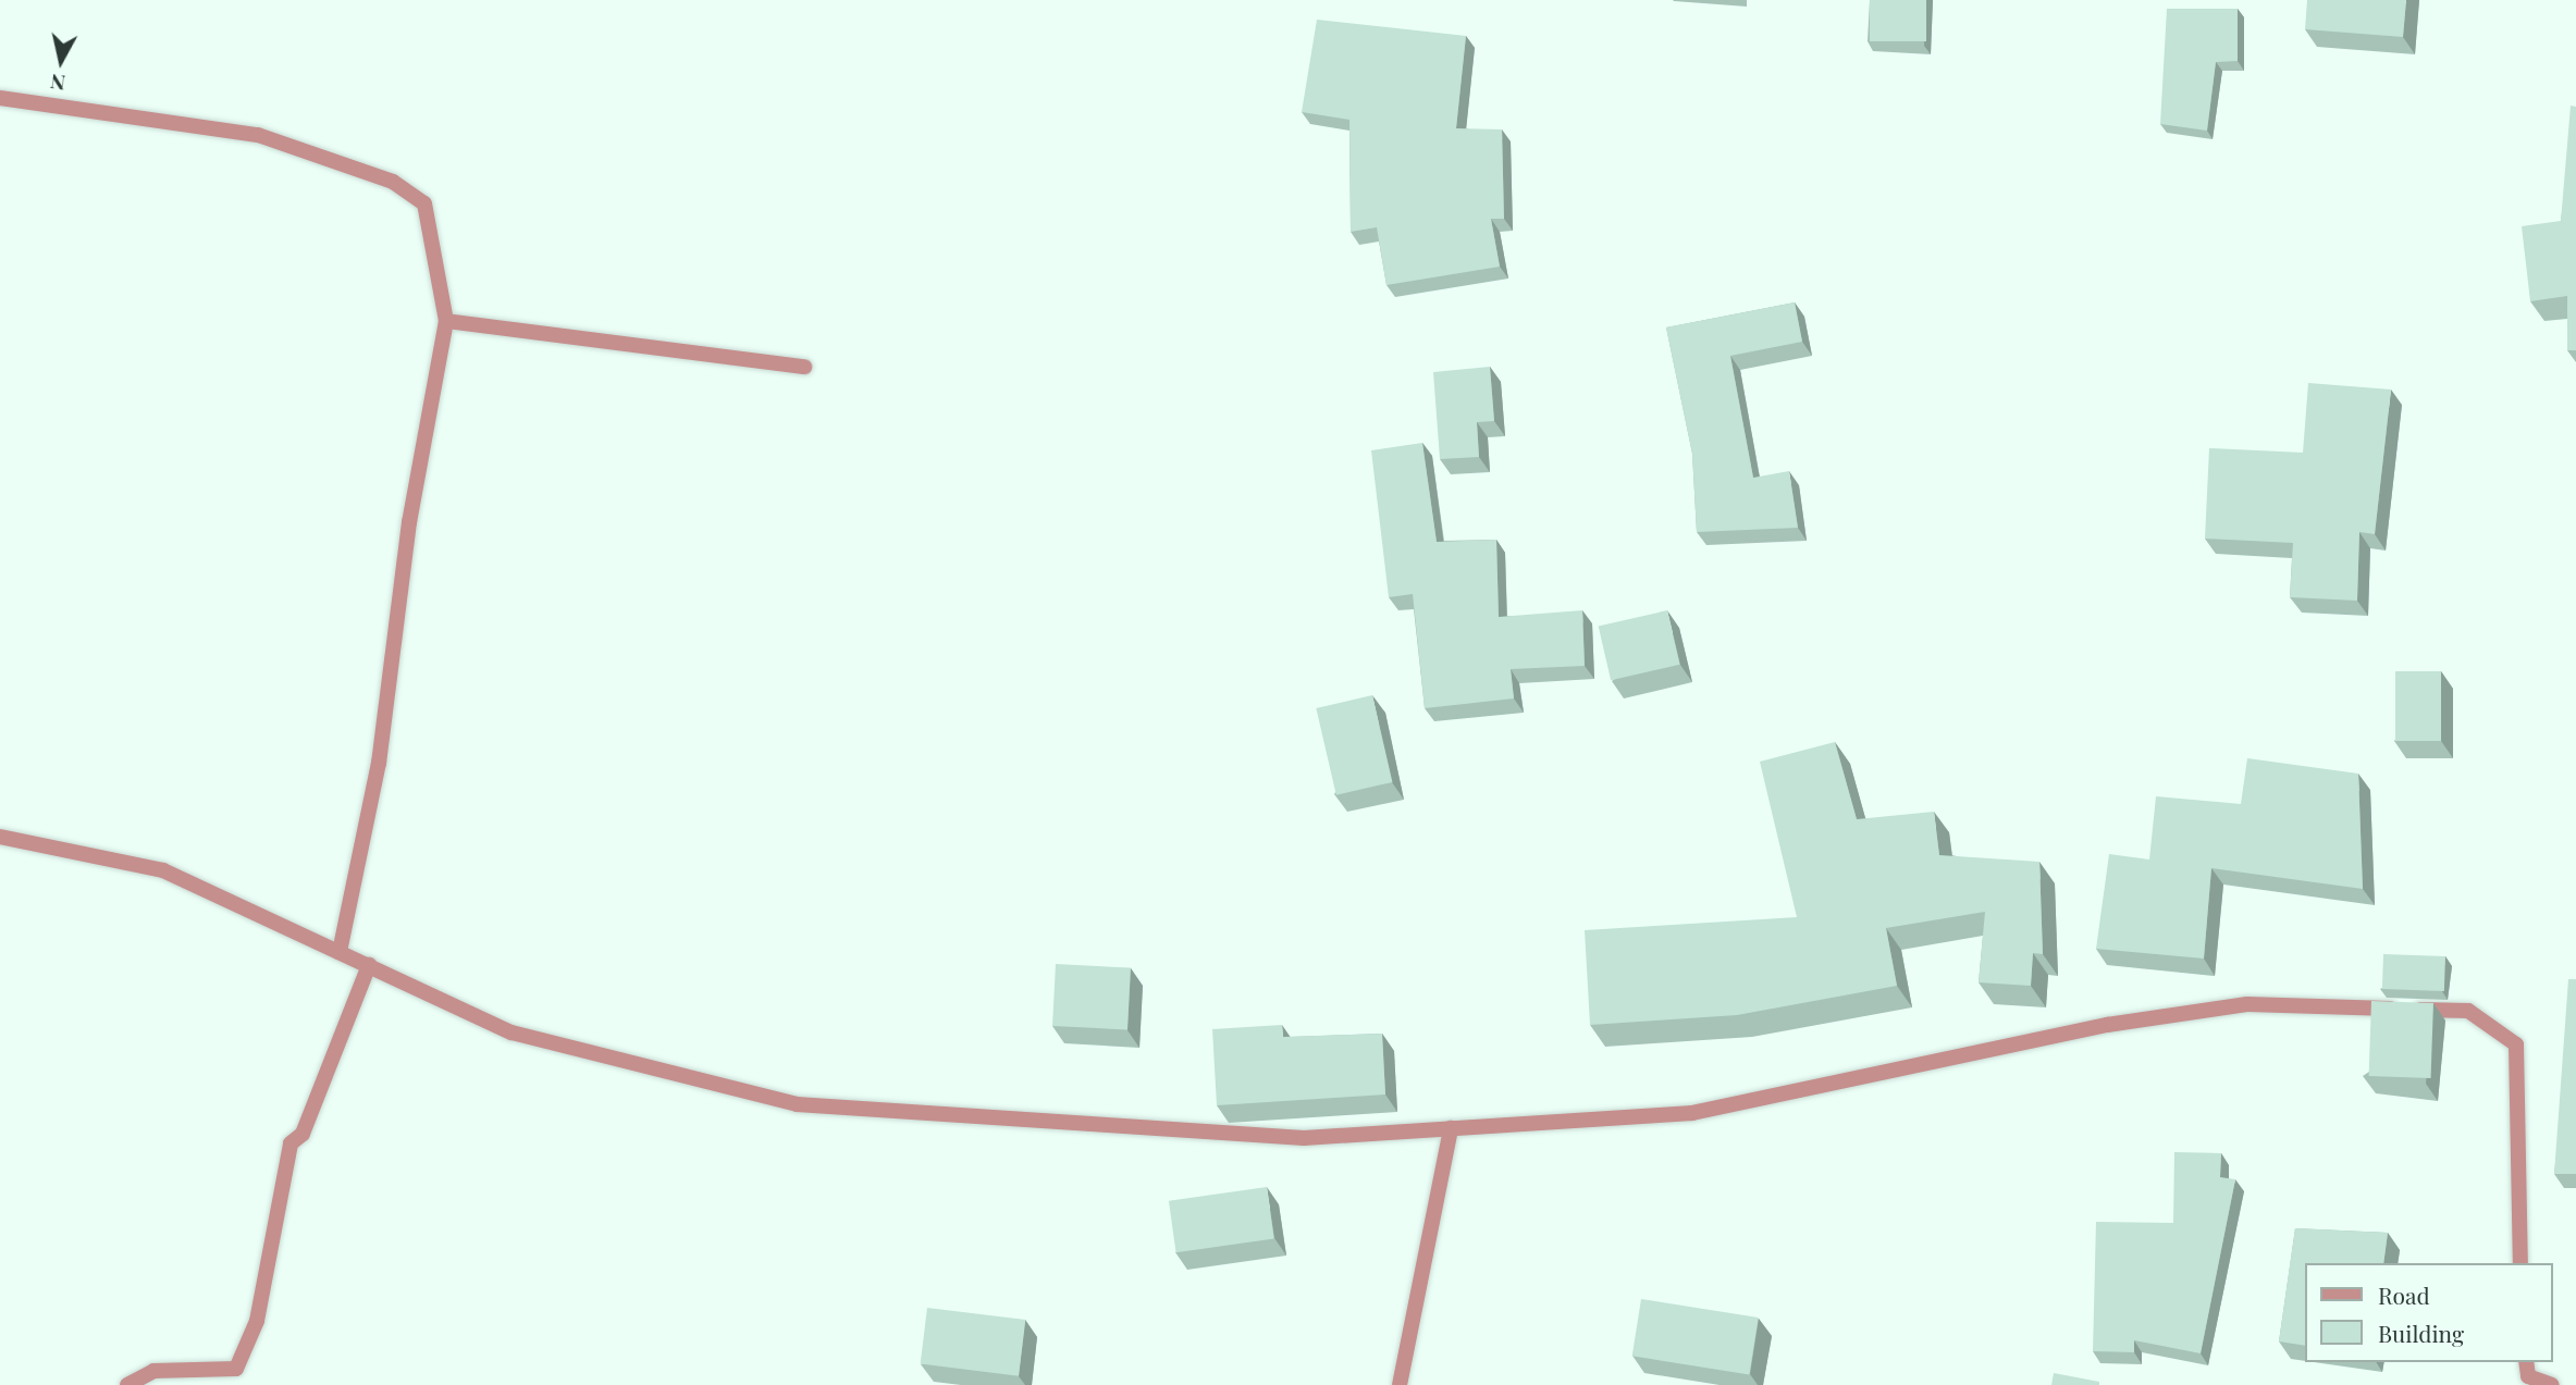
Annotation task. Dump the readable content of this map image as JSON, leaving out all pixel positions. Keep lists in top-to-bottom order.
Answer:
{
  "legend": ["Road", "Building"],
  "north": "bottom"
}
